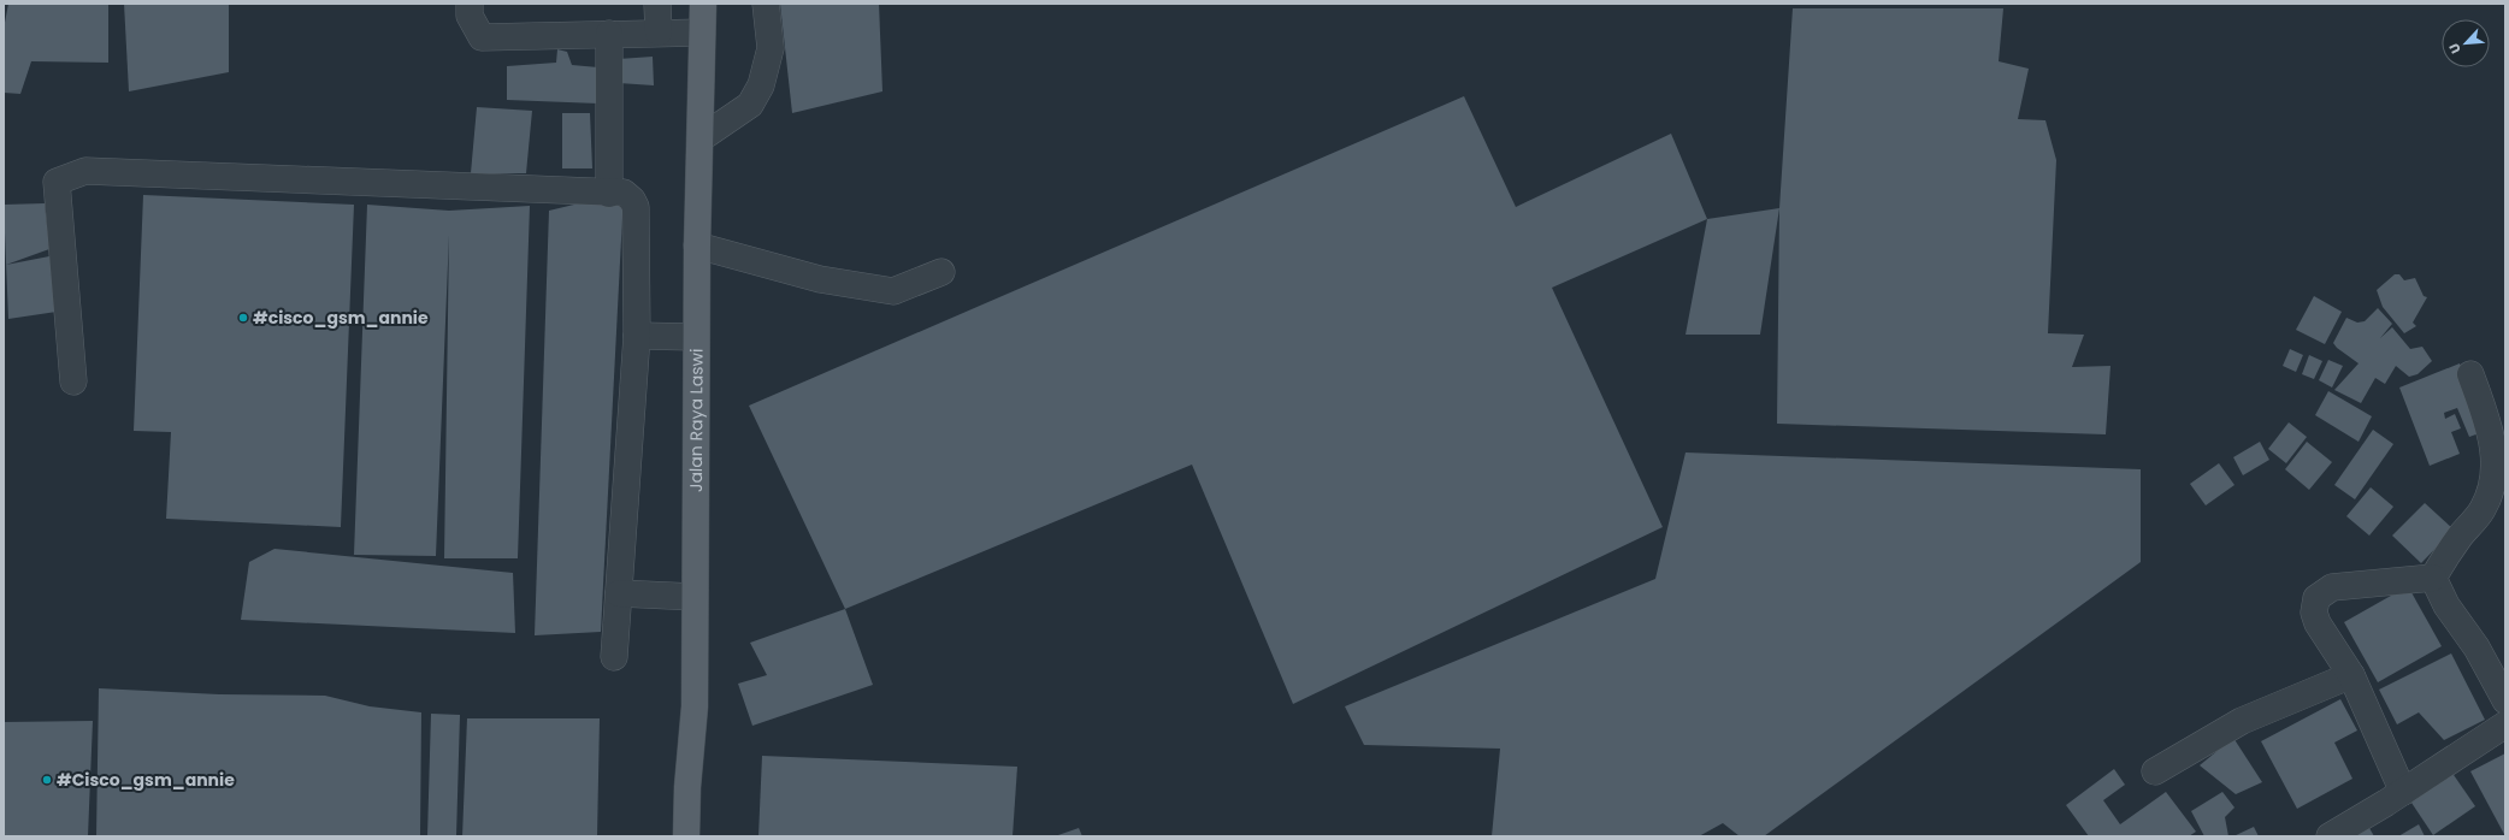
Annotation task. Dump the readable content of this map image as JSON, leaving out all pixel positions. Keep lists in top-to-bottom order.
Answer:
{
  "streets": {
    "main road": ["Jalan Raya Laswi"]
  },
  "places": ["#cisco_gsm_annie", "#Cisco_gsm_annie"],
  "north": "bottom left"
}
